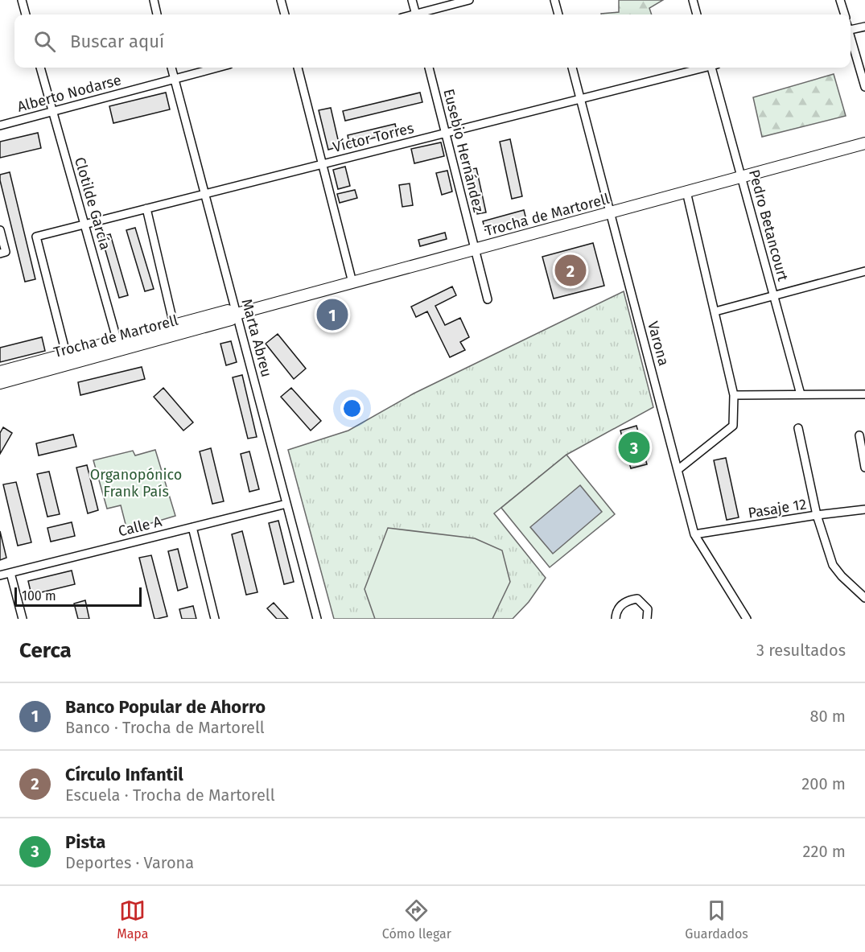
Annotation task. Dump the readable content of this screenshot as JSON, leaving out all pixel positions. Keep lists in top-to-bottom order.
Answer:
{
  "streets": {
    "street": [
      "Alberto Nodarse",
      "Víctor Torres",
      "Eusebio Hernández",
      "Clotilde García",
      "Trocha de Martorell",
      "Pedro Betancourt",
      "Marta Abreu",
      "Varona",
      "Pasaje 12",
      "Calle A"
    ]
  },
  "crossings": [
    ["Alberto Nodarse", "Clotilde García"],
    ["Alberto Nodarse", "Marta Abreu"],
    ["Víctor Torres", "Eusebio Hernández"],
    ["Víctor Torres", "Clotilde García"],
    ["Víctor Torres", "Trocha de Martorell"],
    ["Víctor Torres", "Marta Abreu"],
    ["Víctor Torres", "Varona"],
    ["Eusebio Hernández", "Trocha de Martorell"],
    ["Clotilde García", "Trocha de Martorell"],
    ["Trocha de Martorell", "Pedro Betancourt"],
    ["Trocha de Martorell", "Marta Abreu"],
    ["Trocha de Martorell", "Varona"],
    ["Marta Abreu", "Calle A"],
    ["Varona", "Pasaje 12"]
  ],
  "parks": ["Organopónico Frank País"],
  "scale_bar": "100 m",
  "page": {
    "search": "Buscar aquí",
    "pins": ["2", "1", "3"],
    "scale": "100 m",
    "heading": ["Cerca", "3 resultados"],
    "list": [
      {
        "mark": "1",
        "name": "Banco Popular de Ahorro",
        "note": "Banco · Trocha de Martorell",
        "value": "80 m"
      },
      {
        "mark": "2",
        "name": "Círculo Infantil",
        "note": "Escuela · Trocha de Martorell",
        "value": "200 m"
      },
      {
        "mark": "3",
        "name": "Pista",
        "note": "Deportes · Varona",
        "value": "220 m"
      }
    ],
    "nav": ["Mapa", "Cómo llegar", "Guardados"]
  }
}
